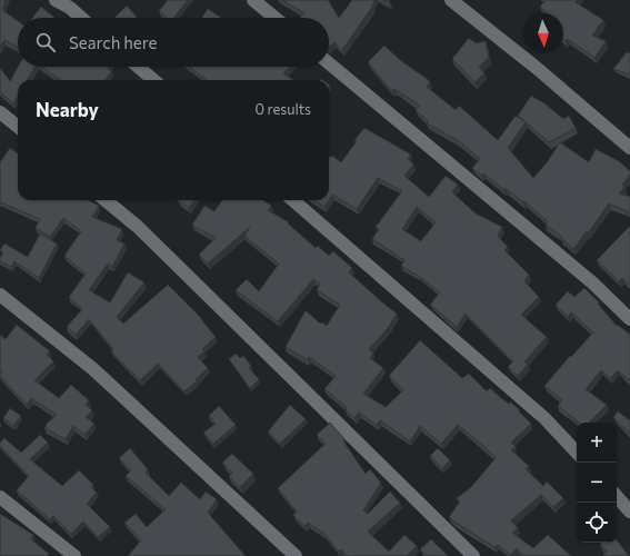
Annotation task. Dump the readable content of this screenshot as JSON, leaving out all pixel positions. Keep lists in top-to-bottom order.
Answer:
{
  "north": "bottom",
  "page": {
    "search": "Search here",
    "heading": ["Nearby", "0 results"],
    "map_buttons": ["+", "−"]
  }
}
